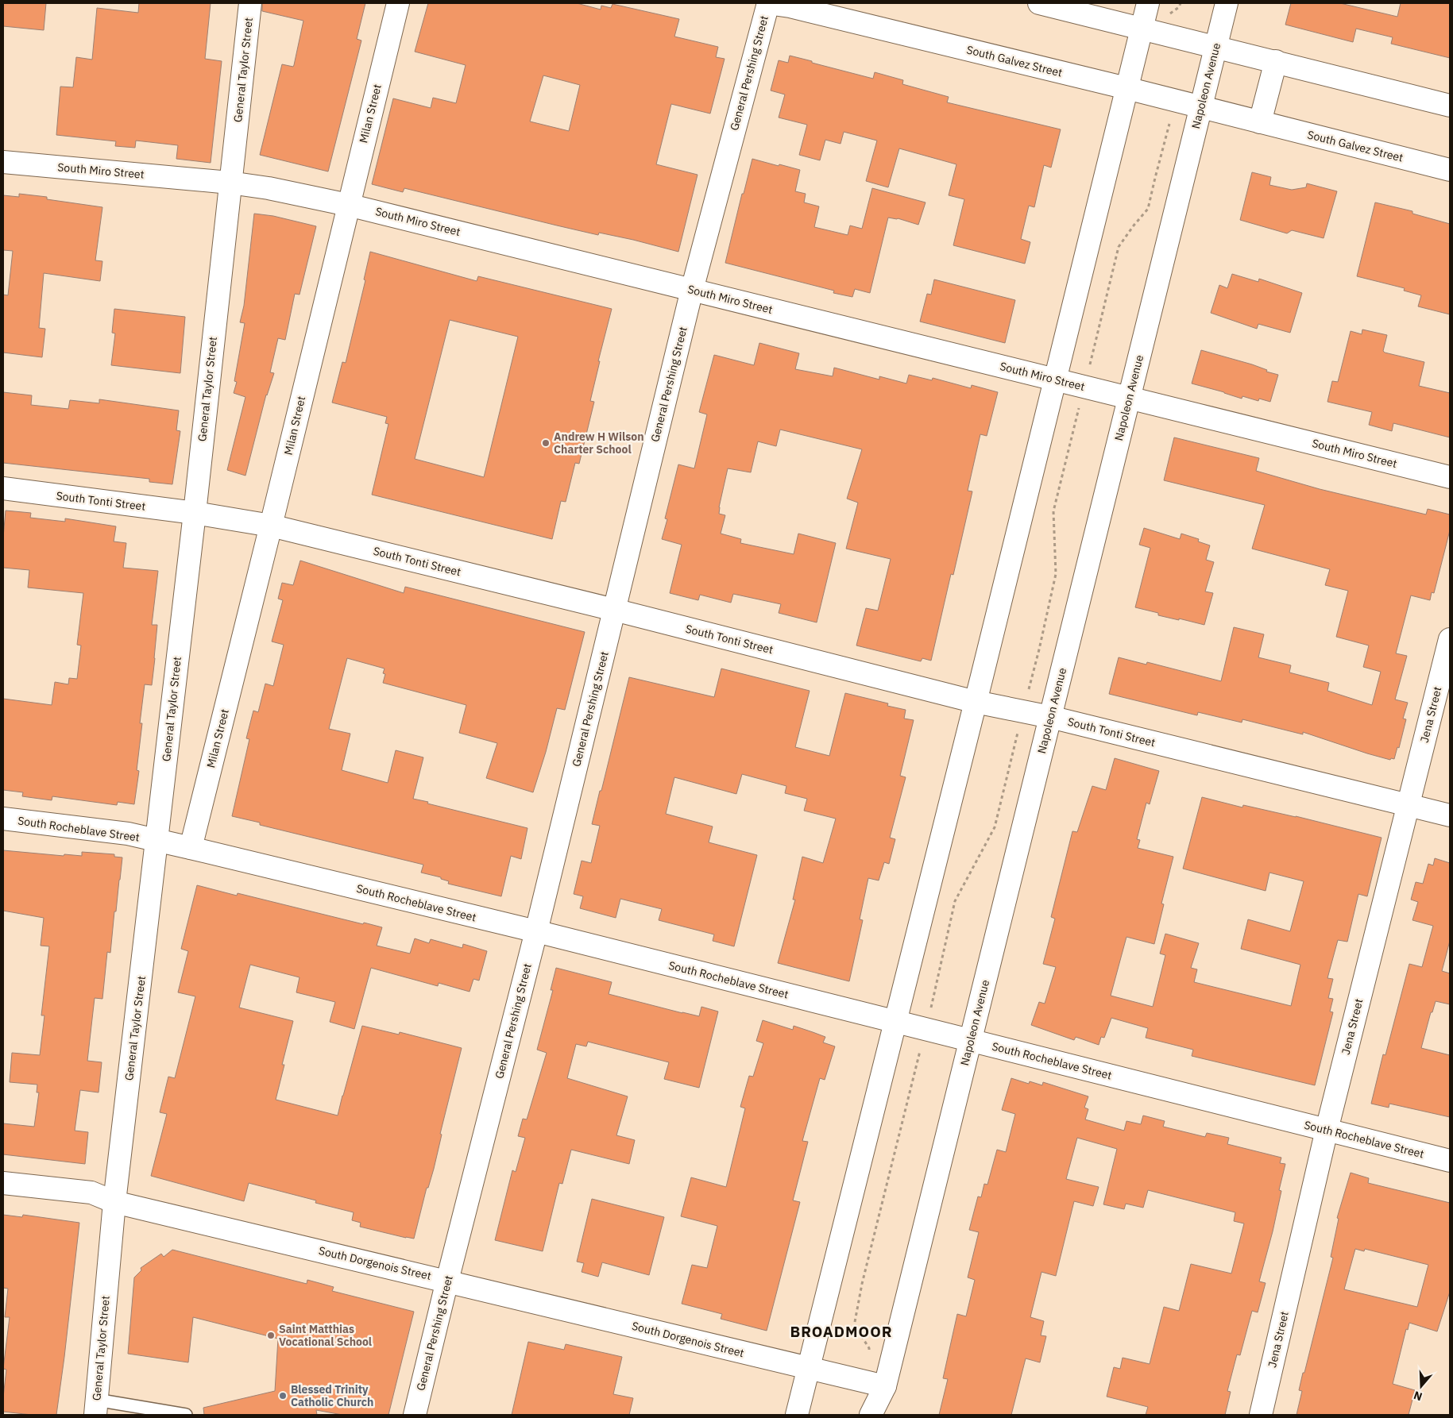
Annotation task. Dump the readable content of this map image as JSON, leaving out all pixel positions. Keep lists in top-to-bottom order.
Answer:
{
  "streets": {
    "street": [
      "South Galvez Street",
      "General Taylor Street",
      "General Pershing Street",
      "Napoleon Avenue",
      "Milan Street",
      "South Miro Street",
      "South Tonti Street",
      "Jena Street",
      "South Rocheblave Street",
      "South Dorgenois Street"
    ]
  },
  "crossings": [
    ["South Galvez Street", "General Pershing Street"],
    ["South Galvez Street", "Napoleon Avenue"],
    ["General Taylor Street", "South Miro Street"],
    ["General Taylor Street", "South Tonti Street"],
    ["General Taylor Street", "South Rocheblave Street"],
    ["General Taylor Street", "South Dorgenois Street"],
    ["General Pershing Street", "South Miro Street"],
    ["General Pershing Street", "South Tonti Street"],
    ["General Pershing Street", "South Rocheblave Street"],
    ["General Pershing Street", "South Dorgenois Street"],
    ["Napoleon Avenue", "South Miro Street"],
    ["Napoleon Avenue", "South Tonti Street"],
    ["Napoleon Avenue", "South Rocheblave Street"],
    ["Napoleon Avenue", "South Dorgenois Street"],
    ["Milan Street", "South Miro Street"],
    ["Milan Street", "South Tonti Street"],
    ["Milan Street", "South Rocheblave Street"],
    ["South Tonti Street", "Jena Street"],
    ["Jena Street", "South Rocheblave Street"]
  ],
  "districts": ["BROADMOOR"],
  "places": ["Andrew H Wilson Charter School", "Saint Matthias Vocational School", "Blessed Trinity Catholic Church"],
  "north": "bottom"
}
